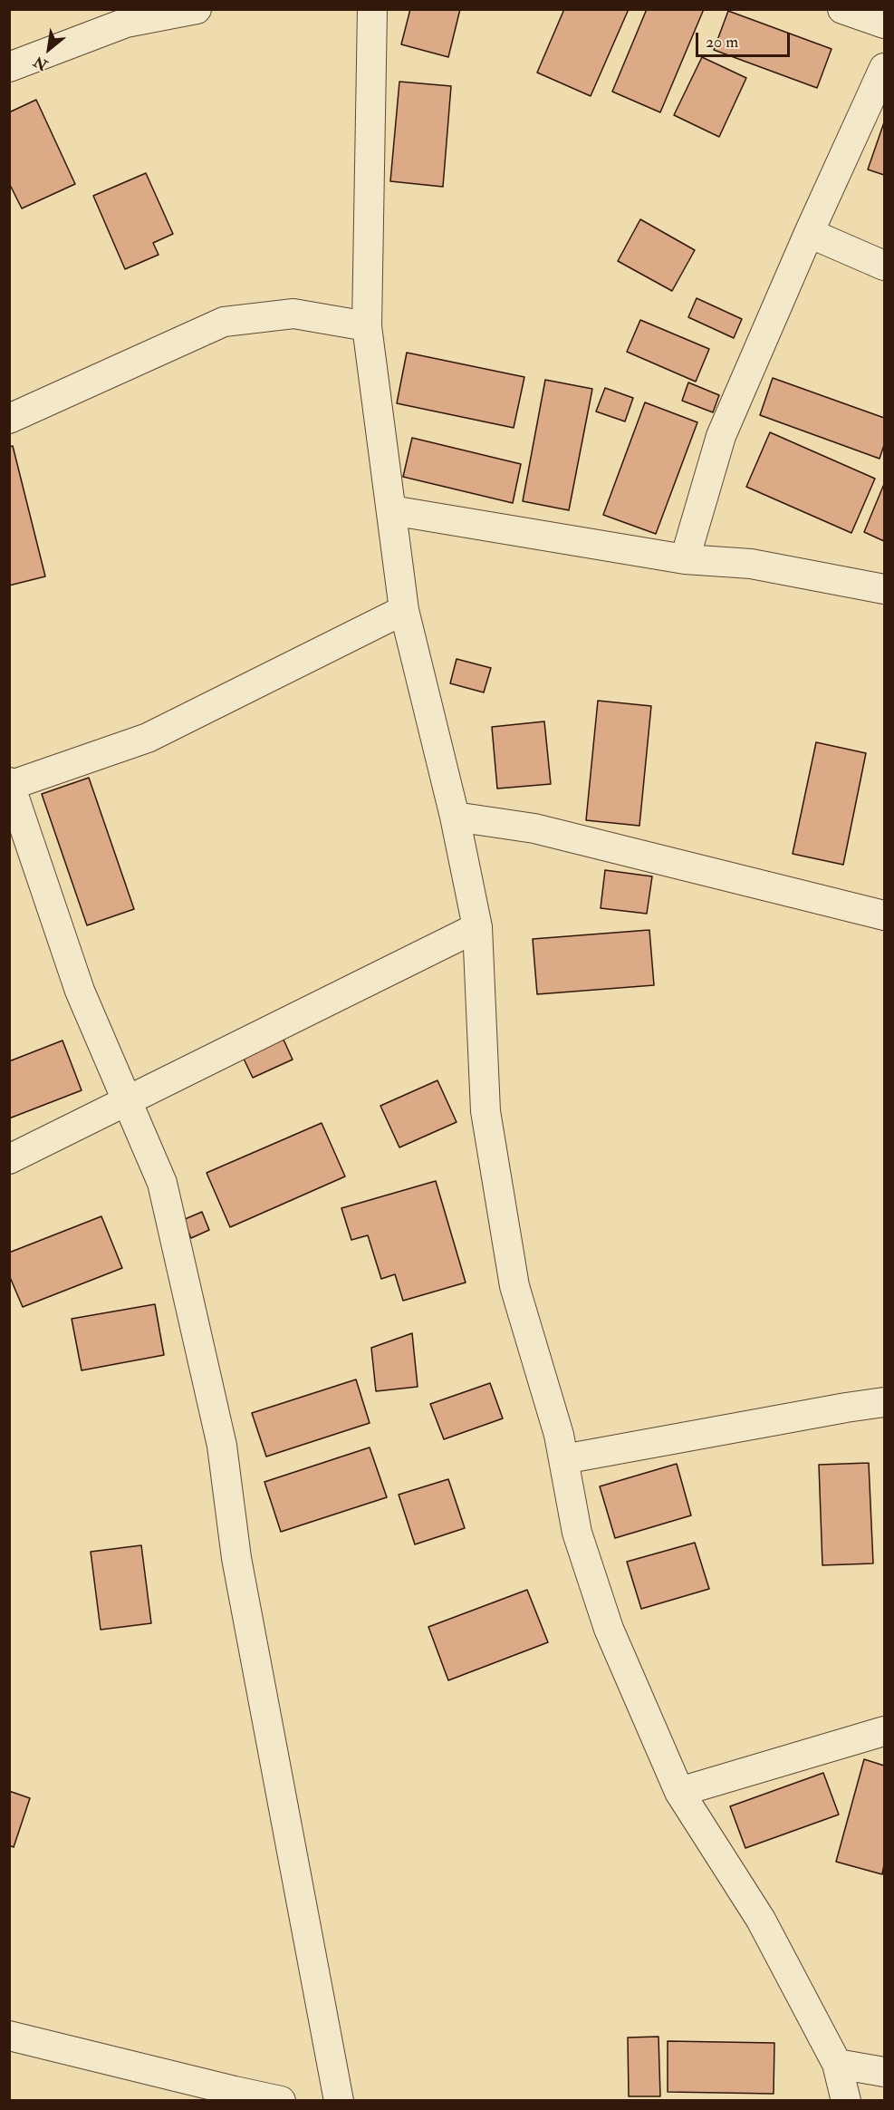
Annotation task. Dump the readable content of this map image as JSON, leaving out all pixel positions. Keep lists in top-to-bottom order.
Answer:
{
  "scale_bar": "20 m",
  "north": "bottom left"
}
